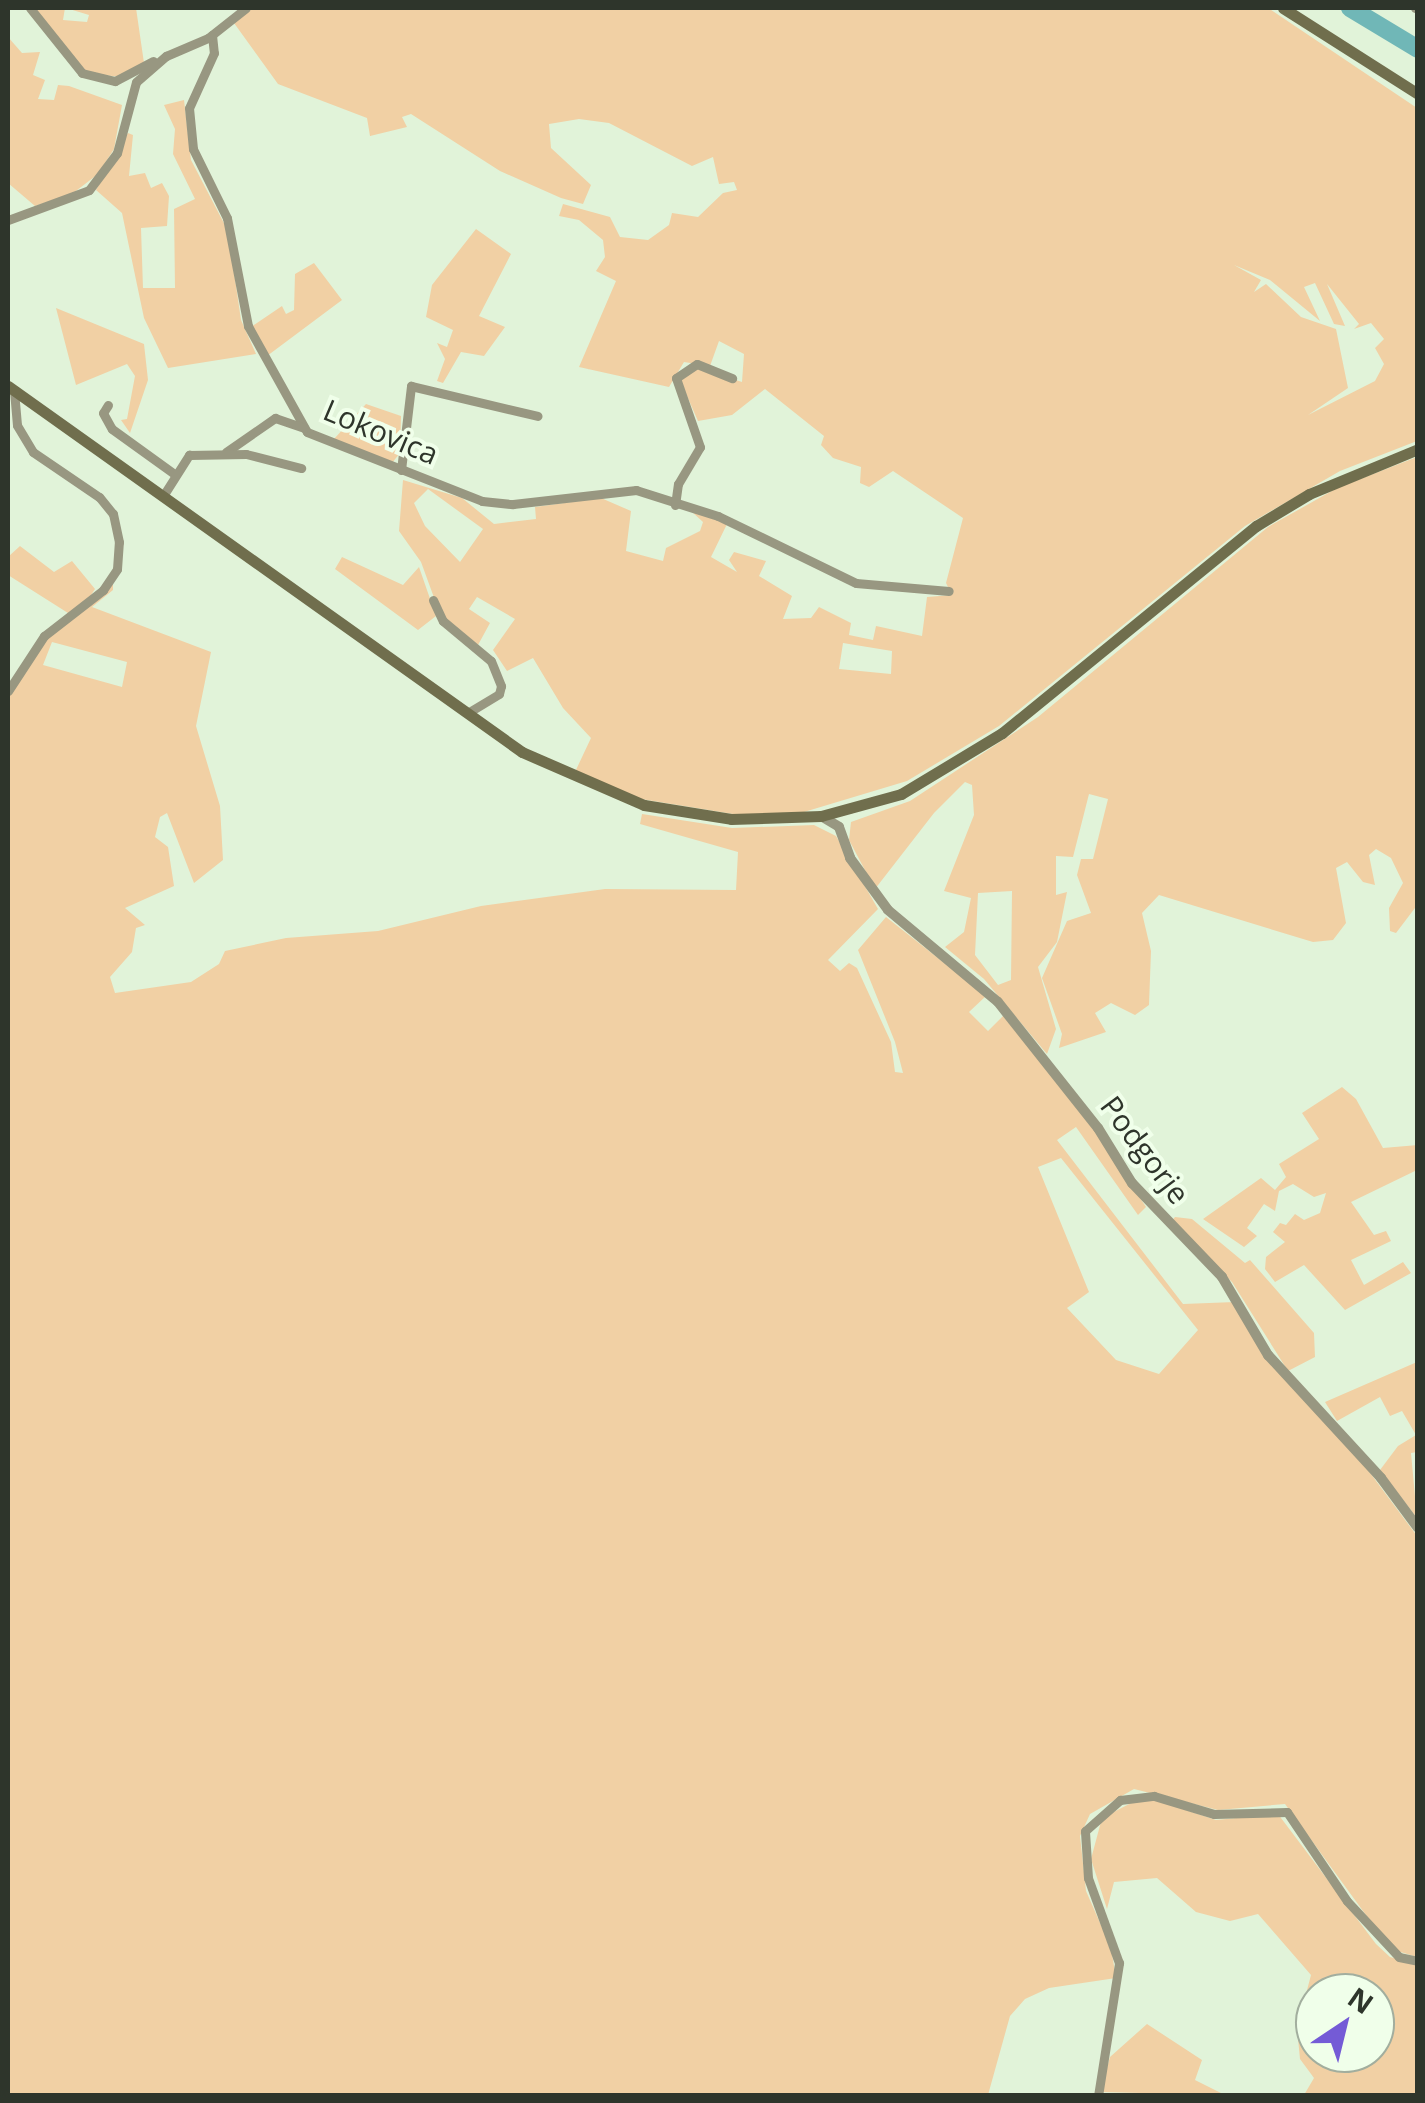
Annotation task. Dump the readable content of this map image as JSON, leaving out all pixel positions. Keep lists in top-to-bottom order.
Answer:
{
  "streets": {
    "street": ["Lokovica", "Podgorje"]
  },
  "north": "top right"
}
